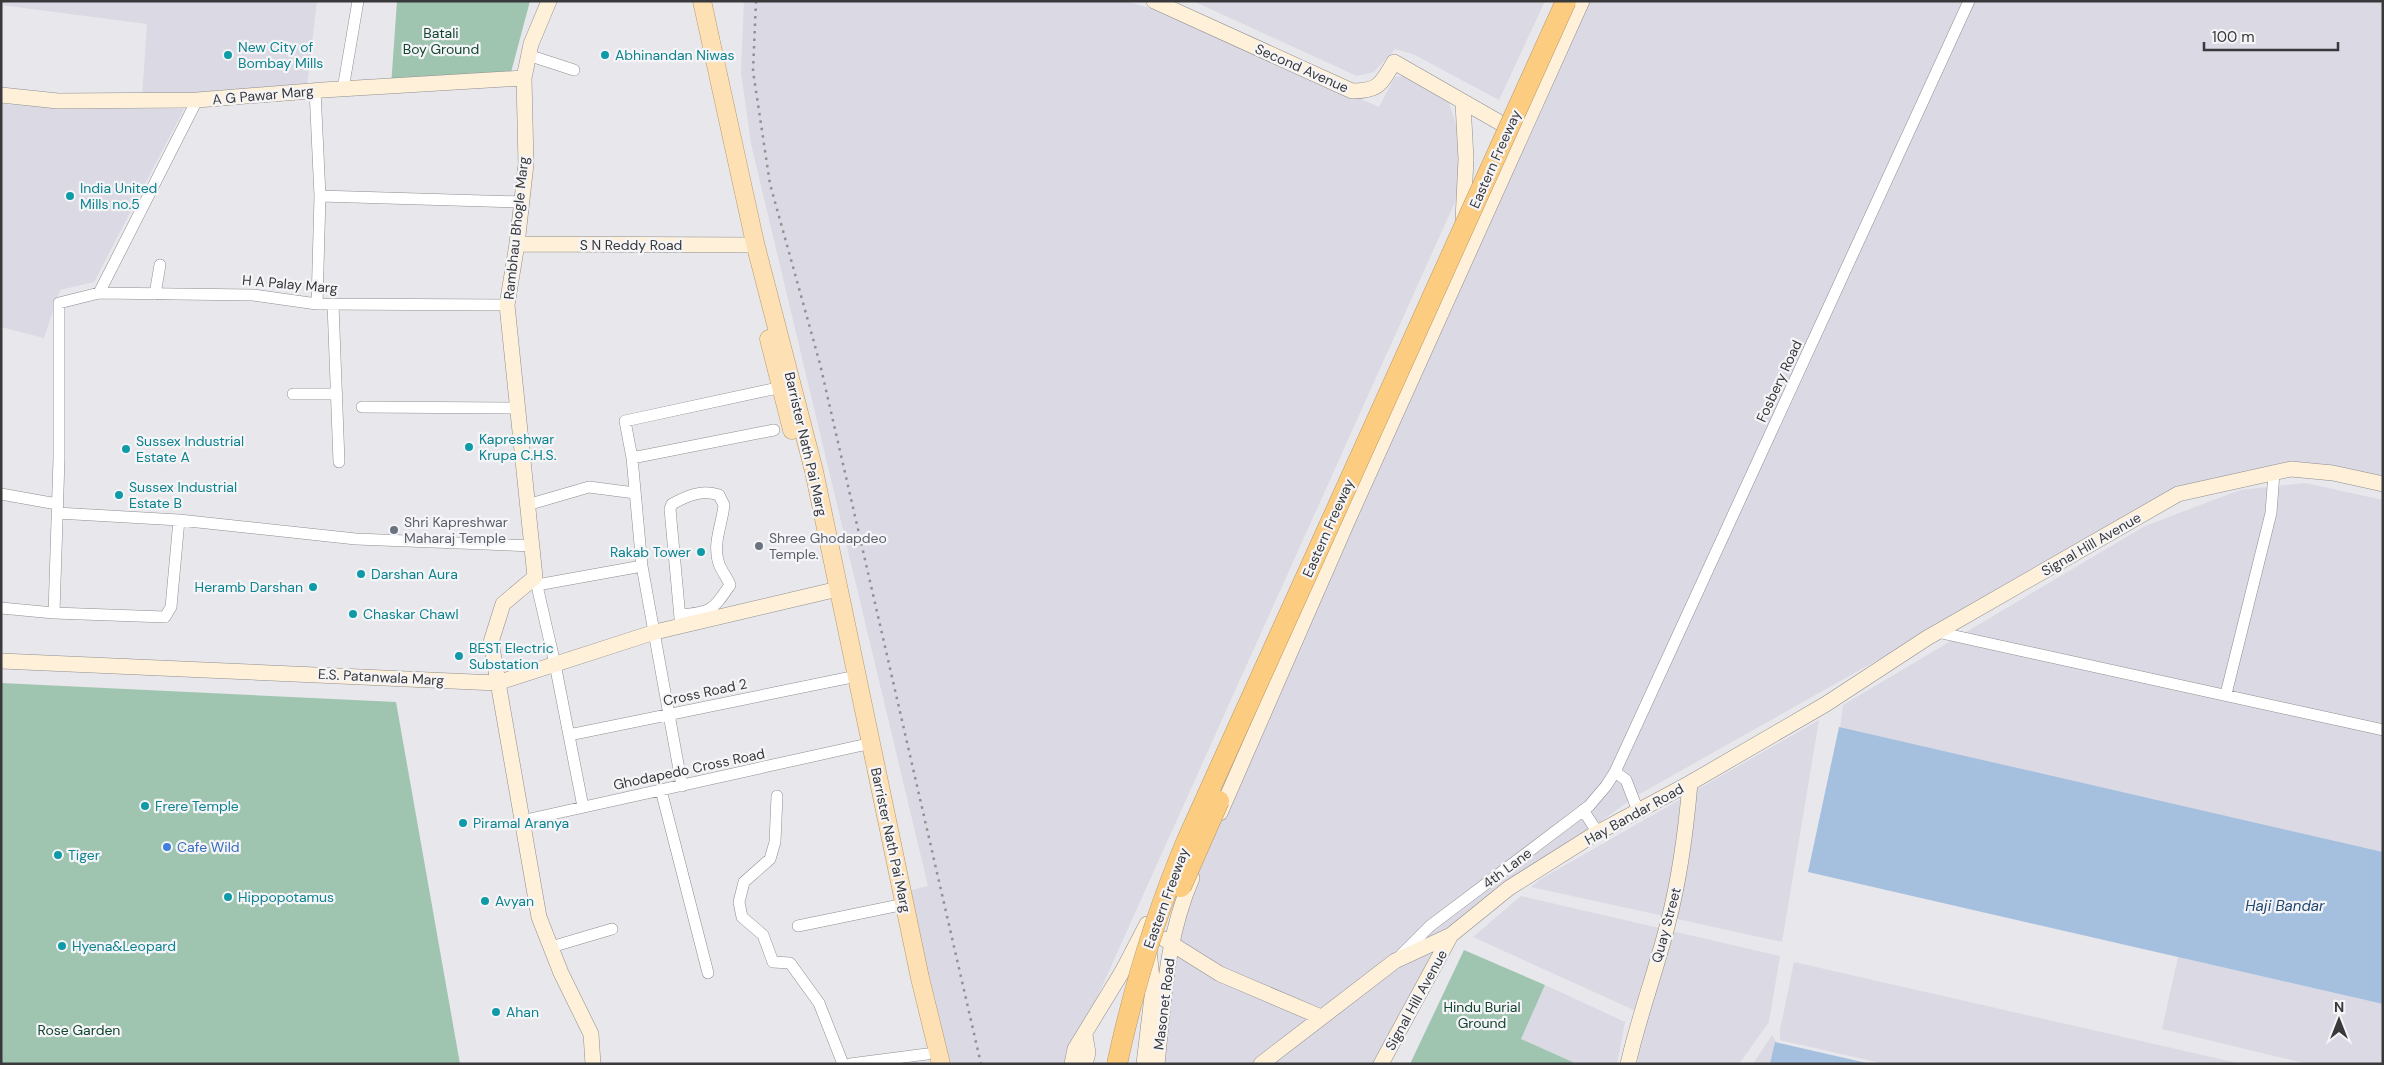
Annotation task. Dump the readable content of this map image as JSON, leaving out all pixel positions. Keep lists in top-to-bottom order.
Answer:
{
  "streets": {
    "highway": ["Eastern Freeway"],
    "main road": ["Barrister Nath Pai Marg"],
    "street": [
      "Second Avenue",
      "A G Pawar Marg",
      "Rambhau Bhogle Marg",
      "S N Reddy Road",
      "H A Palay Marg",
      "Fosbery Road",
      "Signal Hill Avenue",
      "E.S. Patanwala Marg",
      "Cross Road 2",
      "Ghodapedo Cross Road",
      "Hay Bandar Road",
      "4th Lane",
      "Quay Street",
      "Masonet Road"
    ]
  },
  "crossings": [
    ["A G Pawar Marg", "Rambhau Bhogle Marg"],
    ["Rambhau Bhogle Marg", "S N Reddy Road"],
    ["Rambhau Bhogle Marg", "H A Palay Marg"],
    ["S N Reddy Road", "Barrister Nath Pai Marg"],
    ["Fosbery Road", "4th Lane"],
    ["Barrister Nath Pai Marg", "E.S. Patanwala Marg"],
    ["Barrister Nath Pai Marg", "Cross Road 2"],
    ["Barrister Nath Pai Marg", "Ghodapedo Cross Road"],
    ["Signal Hill Avenue", "Hay Bandar Road"],
    ["Signal Hill Avenue", "4th Lane"],
    ["Hay Bandar Road", "4th Lane"],
    ["Hay Bandar Road", "Quay Street"]
  ],
  "water": ["Haji Bandar"],
  "parks": ["Batali Boy Ground", "Hindu Burial Ground", "Rose Garden"],
  "places": [
    "New City of Bombay Mills",
    "Abhinandan Niwas",
    "India United Mills no.5",
    "Kapreshwar Krupa C.H.S.",
    "Sussex Industrial Estate A",
    "Sussex Industrial Estate B",
    "Shri Kapreshwar Maharaj Temple",
    "Shree Ghodapdeo Temple.",
    "Rakab Tower",
    "Darshan Aura",
    "Heramb Darshan",
    "Chaskar Chawl",
    "BEST Electric Substation",
    "Frere Temple",
    "Piramal Aranya",
    "Cafe Wild",
    "Tiger",
    "Hippopotamus",
    "Avyan",
    "Hyena&Leopard",
    "Ahan"
  ],
  "scale_bar": "100 m",
  "north": "top"
}
